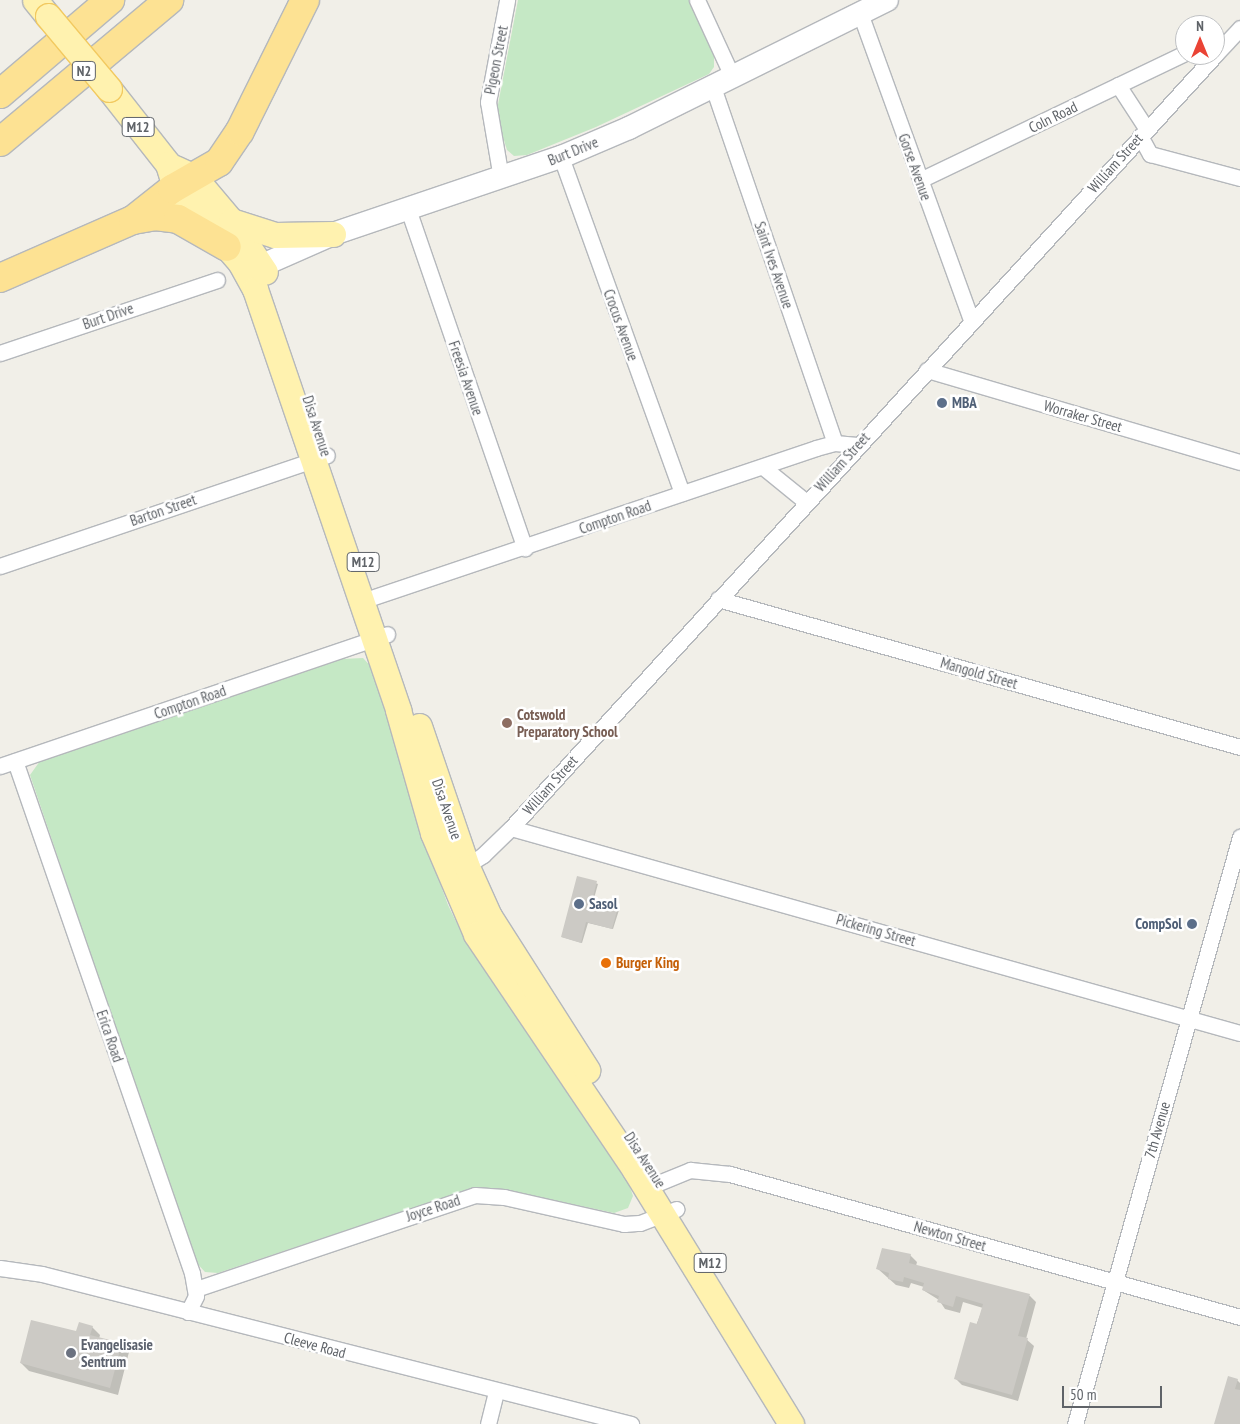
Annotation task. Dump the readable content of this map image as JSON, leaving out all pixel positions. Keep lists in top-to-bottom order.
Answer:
{
  "streets": {
    "highway": ["N2"],
    "main road": ["M12", "Disa Avenue"],
    "street": [
      "Pigeon Street",
      "Coln Road",
      "Burt Drive",
      "William Street",
      "Gorse Avenue",
      "Saint Ives Avenue",
      "Crocus Avenue",
      "Freesia Avenue",
      "Worraker Street",
      "Barton Street",
      "Compton Road",
      "Mangold Street",
      "Pickering Street",
      "Erica Road",
      "7th Avenue",
      "Joyce Road",
      "Newton Street",
      "Cleeve Road"
    ]
  },
  "crossings": [
    ["Pigeon Street", "Burt Drive"],
    ["Coln Road", "Gorse Avenue"],
    ["Burt Drive", "Gorse Avenue"],
    ["Burt Drive", "Saint Ives Avenue"],
    ["Burt Drive", "Crocus Avenue"],
    ["Burt Drive", "Freesia Avenue"],
    ["Burt Drive", "Disa Avenue"],
    ["William Street", "Gorse Avenue"],
    ["William Street", "Worraker Street"],
    ["William Street", "Disa Avenue"],
    ["William Street", "Compton Road"],
    ["William Street", "Mangold Street"],
    ["William Street", "Pickering Street"],
    ["Saint Ives Avenue", "Compton Road"],
    ["Crocus Avenue", "Compton Road"],
    ["Freesia Avenue", "Compton Road"],
    ["Disa Avenue", "Barton Street"],
    ["Disa Avenue", "Compton Road"],
    ["Disa Avenue", "Joyce Road"],
    ["Disa Avenue", "Newton Street"],
    ["Compton Road", "Erica Road"],
    ["Pickering Street", "7th Avenue"],
    ["Erica Road", "Joyce Road"],
    ["7th Avenue", "Newton Street"]
  ],
  "places": [
    "MBA",
    "Cotswold Preparatory School",
    "Sasol",
    "CompSol",
    "Burger King",
    "Evangelisasie Sentrum"
  ],
  "scale_bar": "50 m",
  "north": "top"
}
